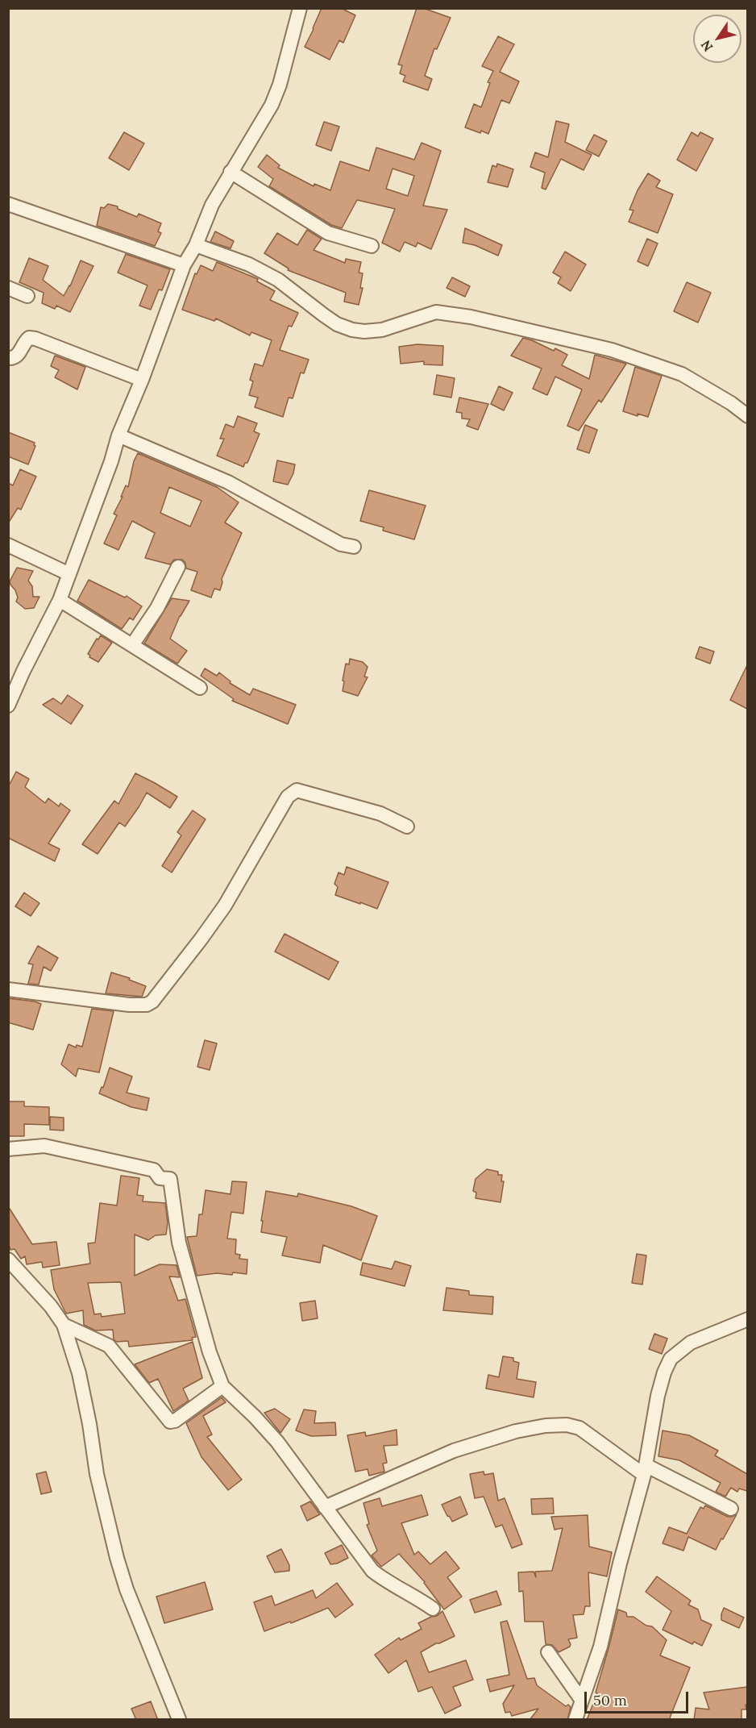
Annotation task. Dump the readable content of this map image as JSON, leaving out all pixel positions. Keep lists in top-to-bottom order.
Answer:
{
  "scale_bar": "50 m",
  "north": "bottom left"
}
